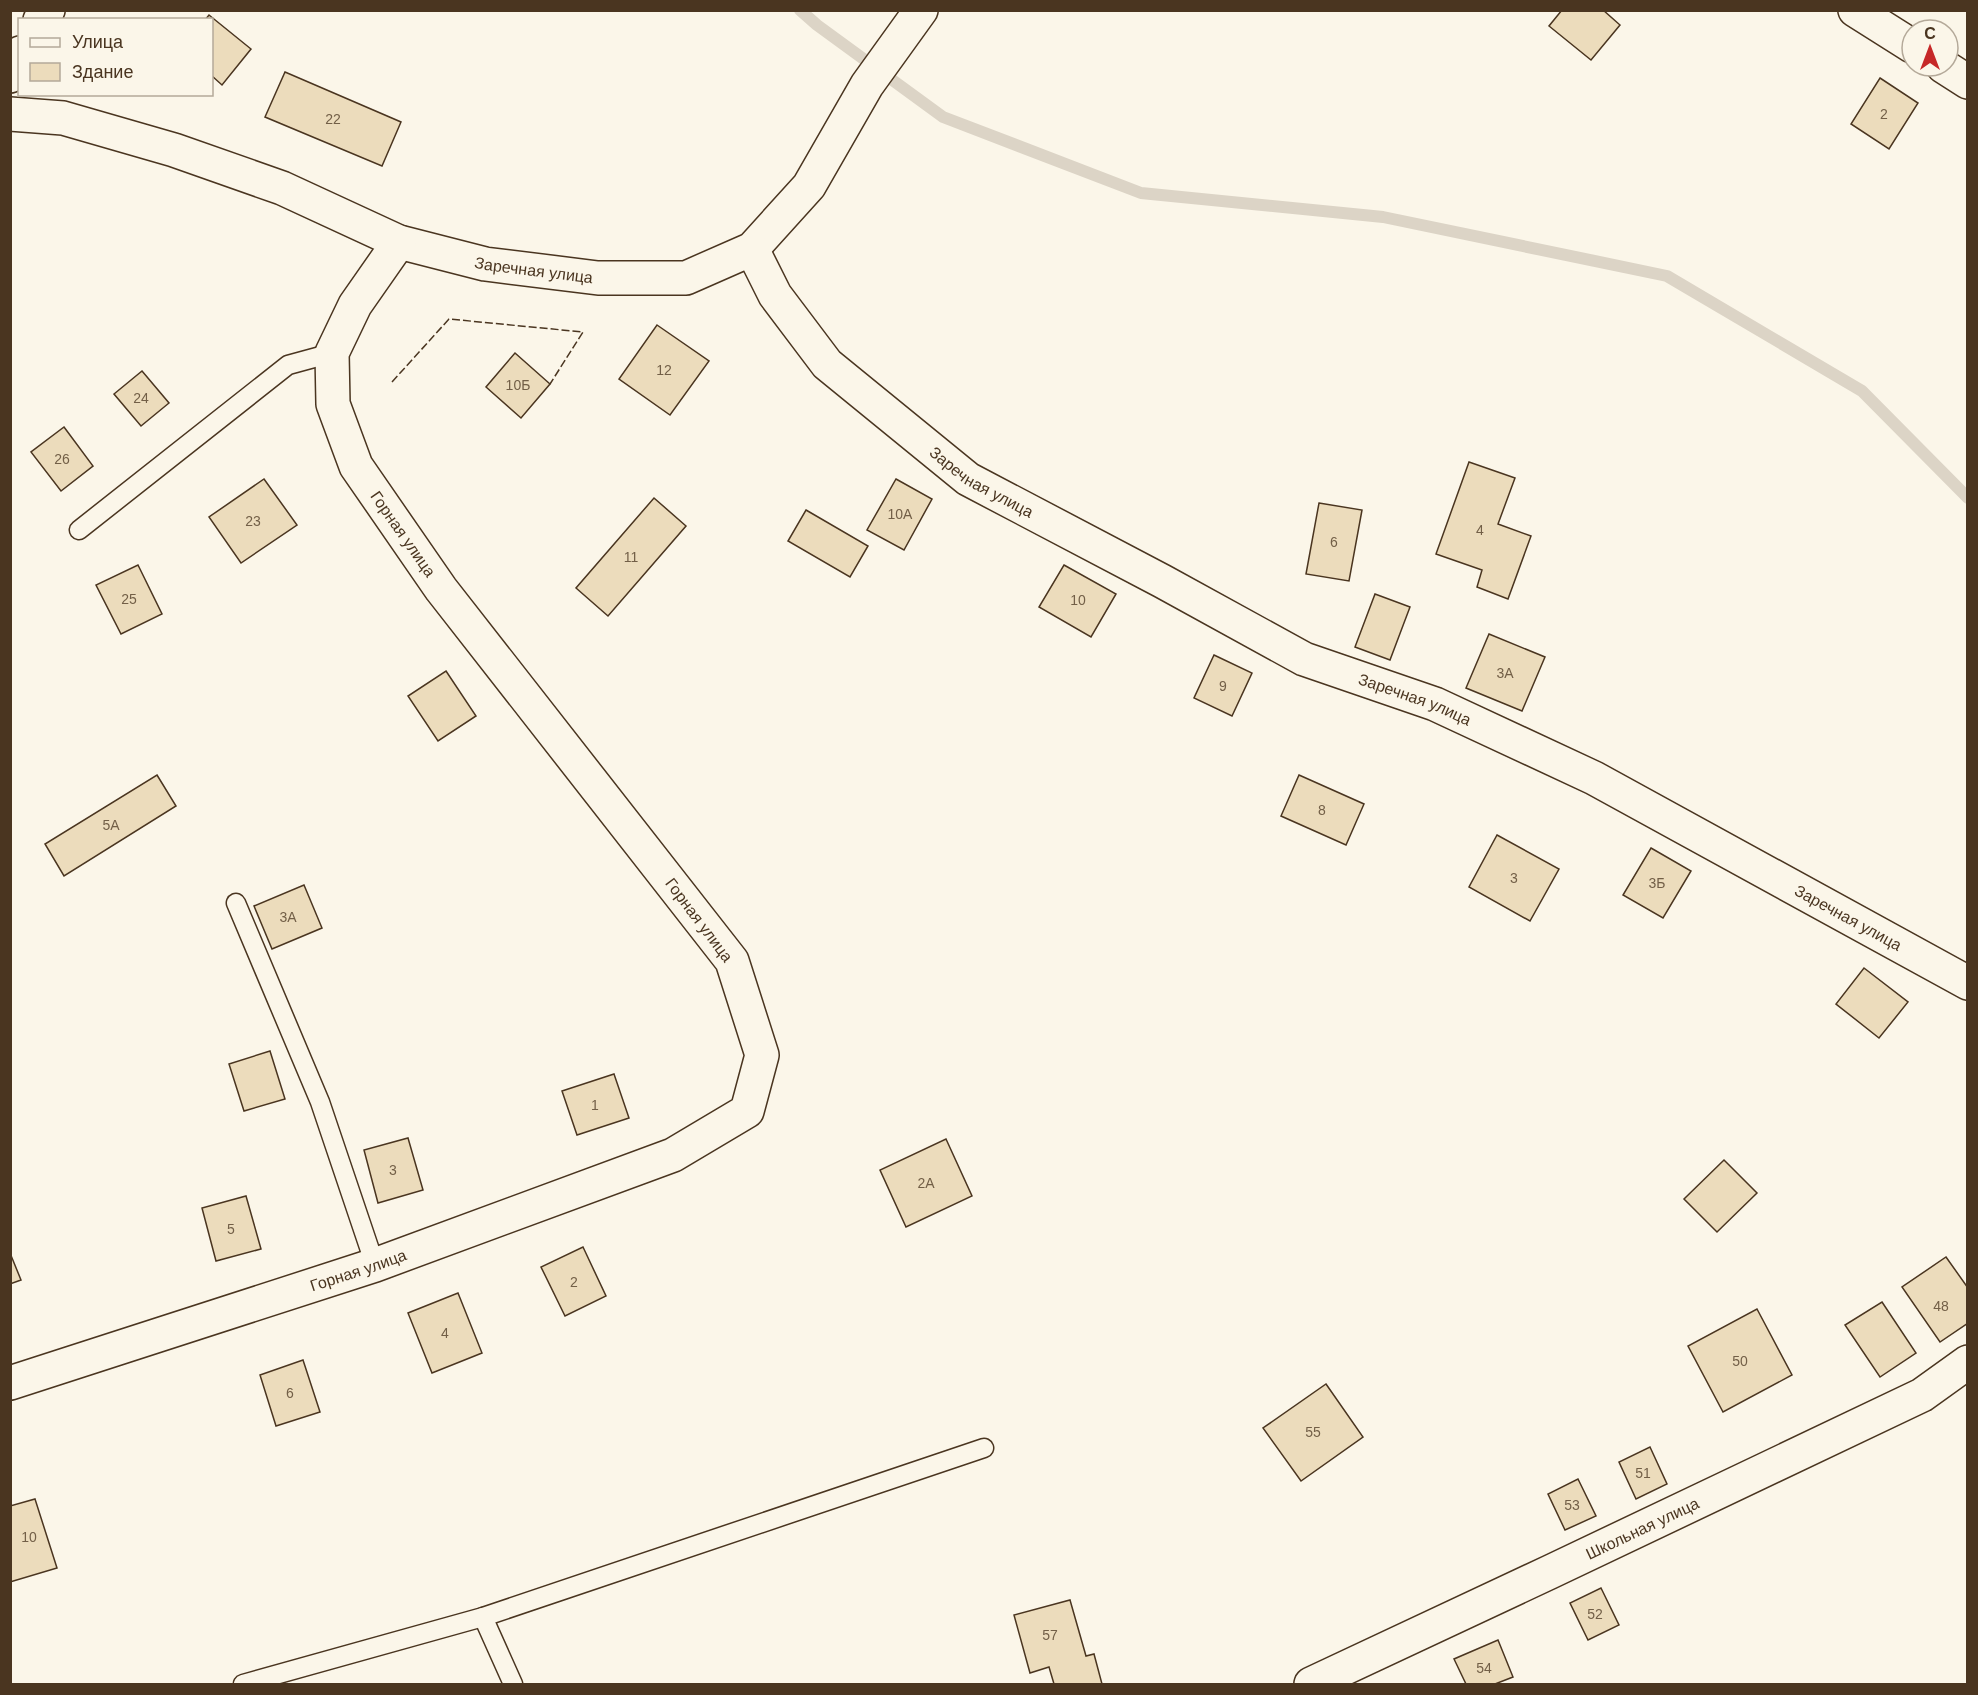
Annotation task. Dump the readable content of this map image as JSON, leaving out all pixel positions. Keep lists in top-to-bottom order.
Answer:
{
  "streets": {
    "street": ["Заречная улица", "Горная улица", "Школьная улица"]
  },
  "crossings": [
    ["Заречная улица", "Горная улица"]
  ],
  "house_numbers": [
    "2",
    "22",
    "12",
    "10Б",
    "24",
    "26",
    "10А",
    "23",
    "4",
    "6",
    "11",
    "25",
    "10",
    "3А",
    "9",
    "8",
    "5А",
    "3",
    "3Б",
    "3А",
    "1",
    "3",
    "2А",
    "5",
    "2",
    "48",
    "4",
    "50",
    "6",
    "55",
    "51",
    "53",
    "10",
    "52",
    "57",
    "54"
  ],
  "legend": ["Улица", "Здание"],
  "north": "top"
}
